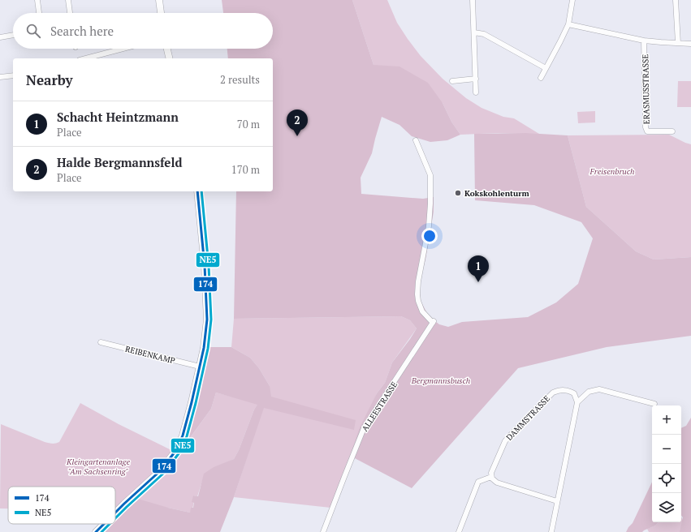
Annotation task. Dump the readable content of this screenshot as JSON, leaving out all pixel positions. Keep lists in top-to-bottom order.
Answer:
{
  "streets": {
    "street": [
      "ERASMUSSTRASSE",
      "REIBENKAMP",
      "ALLEESTRASSE",
      "DAMMSTRASSE"
    ]
  },
  "parks": ["Freisenbruch", "Bergmannsbusch", "Kleingartenanlage \"Am Sachsenring\""],
  "places": ["Kokskohlenturm"],
  "lines": ["transit line 174", "transit line NE5"],
  "legend": ["174", "NE5"],
  "page": {
    "search": "Search here",
    "heading": ["Nearby", "2 results"],
    "list": [
      {
        "mark": "1",
        "name": "Schacht Heintzmann",
        "note": "Place",
        "value": "70 m"
      },
      {
        "mark": "2",
        "name": "Halde Bergmannsfeld",
        "note": "Place",
        "value": "170 m"
      }
    ],
    "pins": ["2", "1"],
    "map_buttons": ["+", "−"]
  }
}
